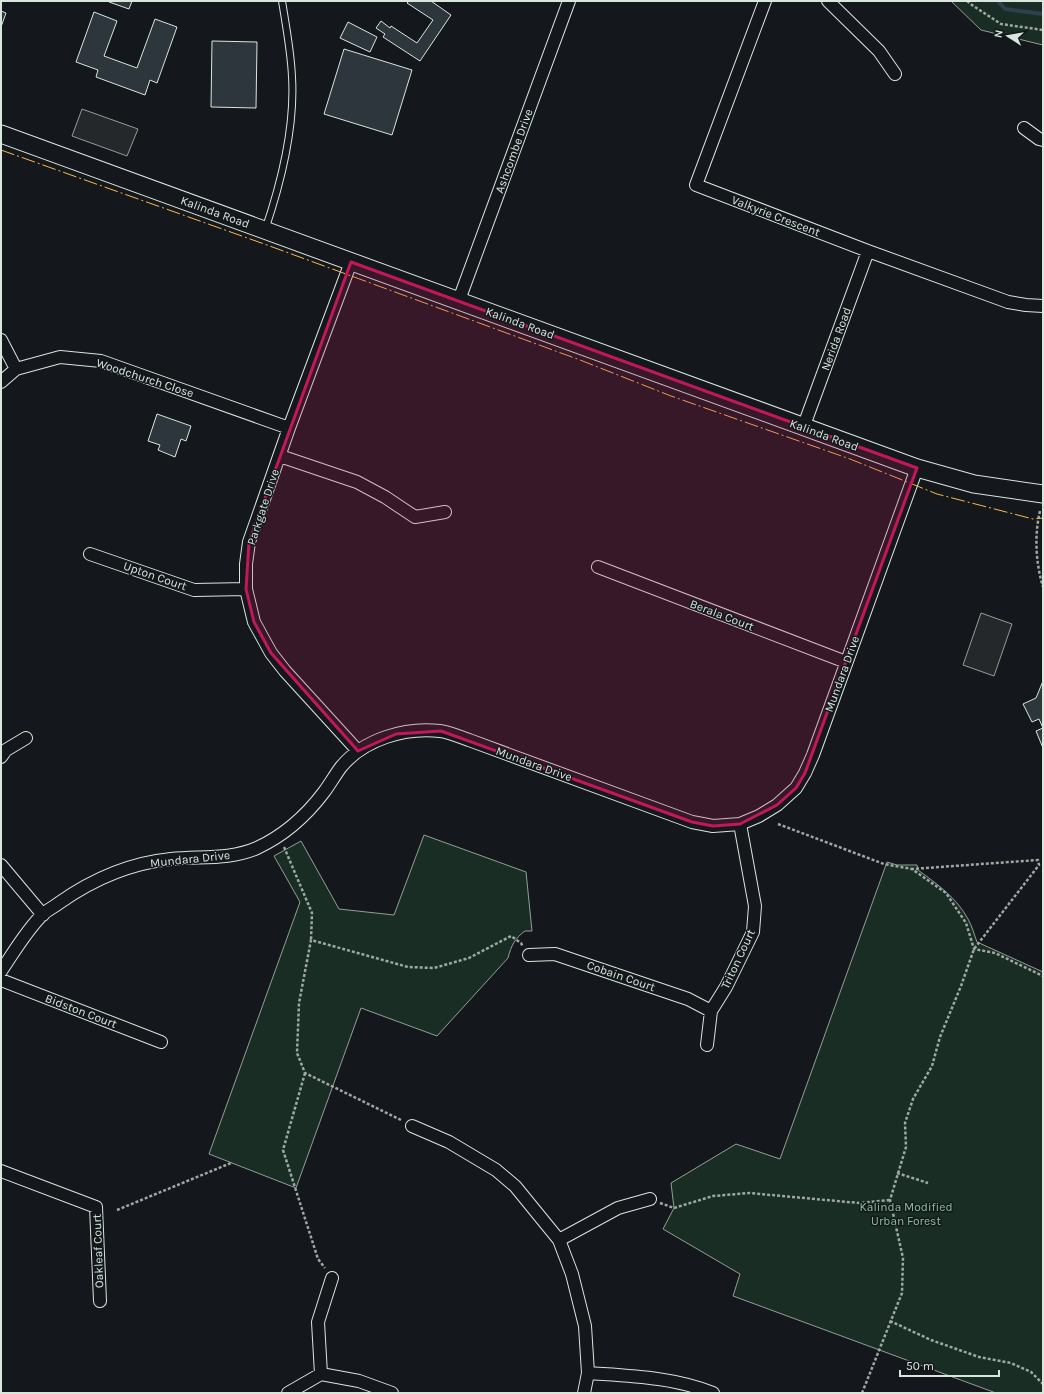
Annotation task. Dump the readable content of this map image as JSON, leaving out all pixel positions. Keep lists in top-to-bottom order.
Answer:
{
  "streets": {
    "street": [
      "Ashcombe Drive",
      "Kalinda Road",
      "Valkyrie Crescent",
      "Nerida Road",
      "Woodchurch Close",
      "Parkgate Drive",
      "Upton Court",
      "Berala Court",
      "Mundara Drive",
      "Triton Court",
      "Cobain Court",
      "Bidston Court",
      "Oakleaf Court"
    ]
  },
  "crossings": [
    ["Ashcombe Drive", "Kalinda Road"],
    ["Kalinda Road", "Nerida Road"],
    ["Kalinda Road", "Parkgate Drive"],
    ["Kalinda Road", "Mundara Drive"],
    ["Valkyrie Crescent", "Nerida Road"],
    ["Woodchurch Close", "Parkgate Drive"],
    ["Parkgate Drive", "Upton Court"],
    ["Parkgate Drive", "Mundara Drive"],
    ["Berala Court", "Mundara Drive"],
    ["Mundara Drive", "Triton Court"],
    ["Triton Court", "Cobain Court"]
  ],
  "parks": ["Kalinda Modified Urban Forest"],
  "scale_bar": "50 m",
  "north": "left"
}
